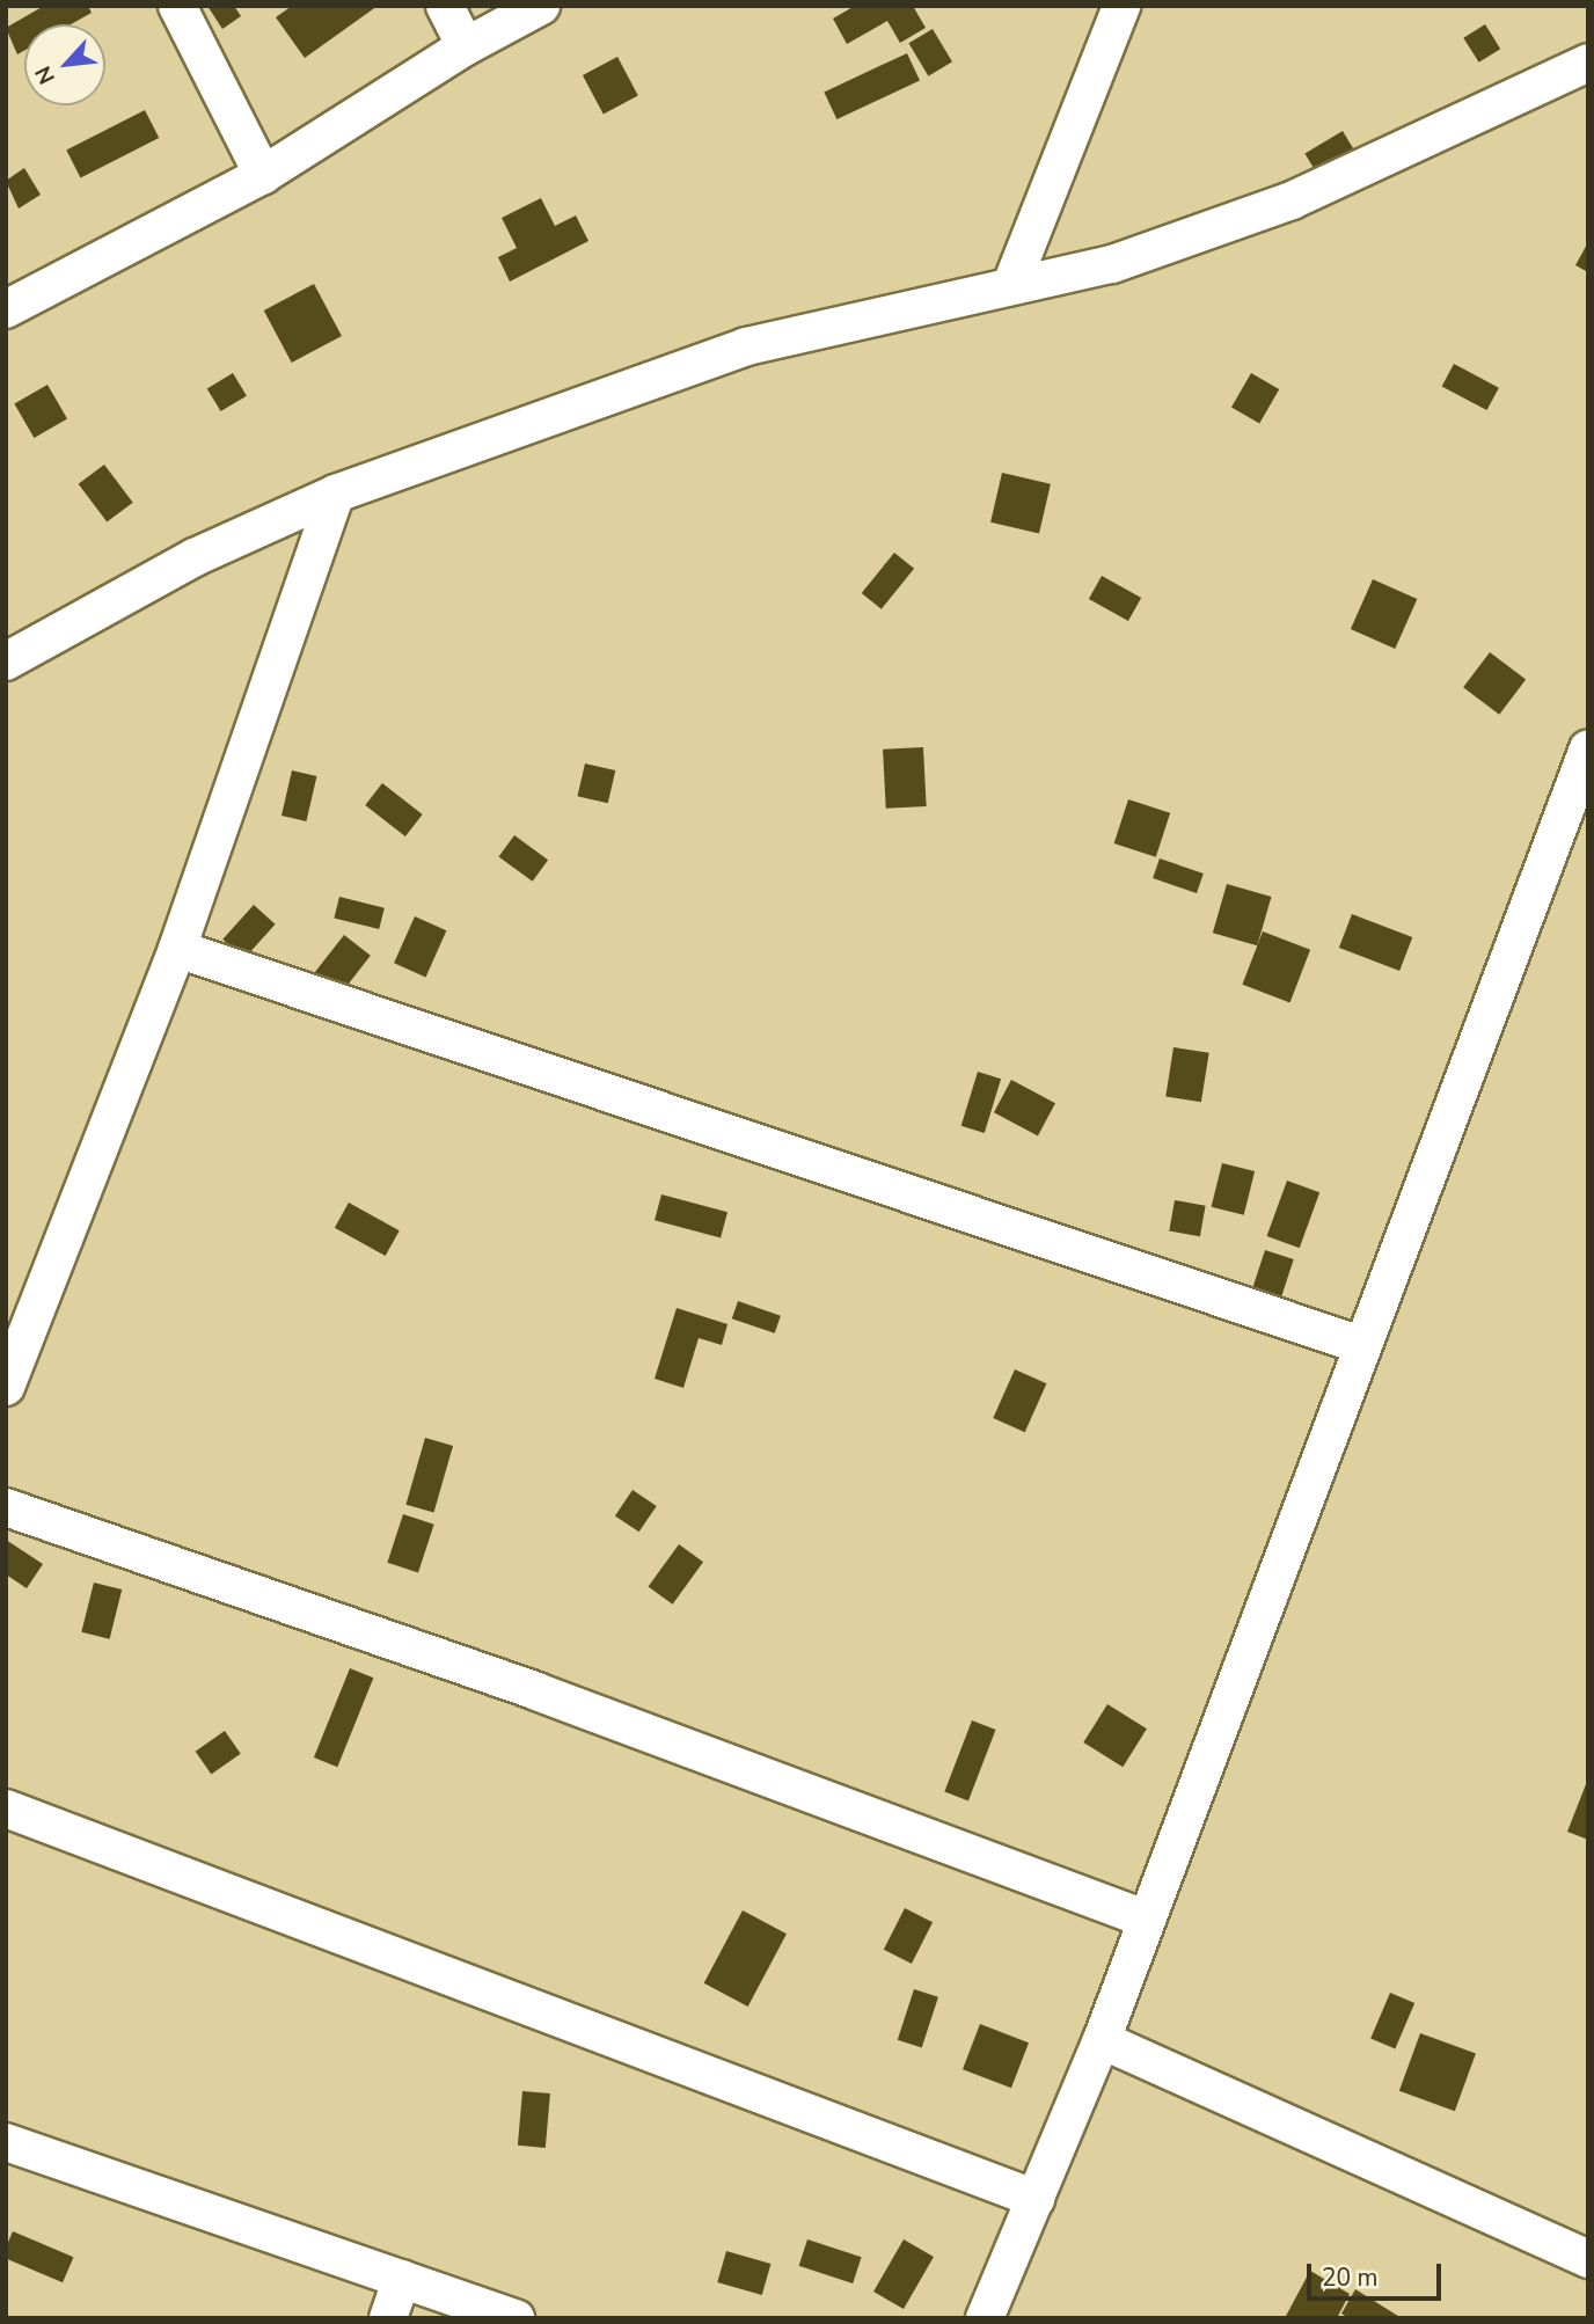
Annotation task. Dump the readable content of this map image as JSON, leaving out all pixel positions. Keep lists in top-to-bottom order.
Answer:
{
  "scale_bar": "20 m",
  "north": "bottom left"
}
